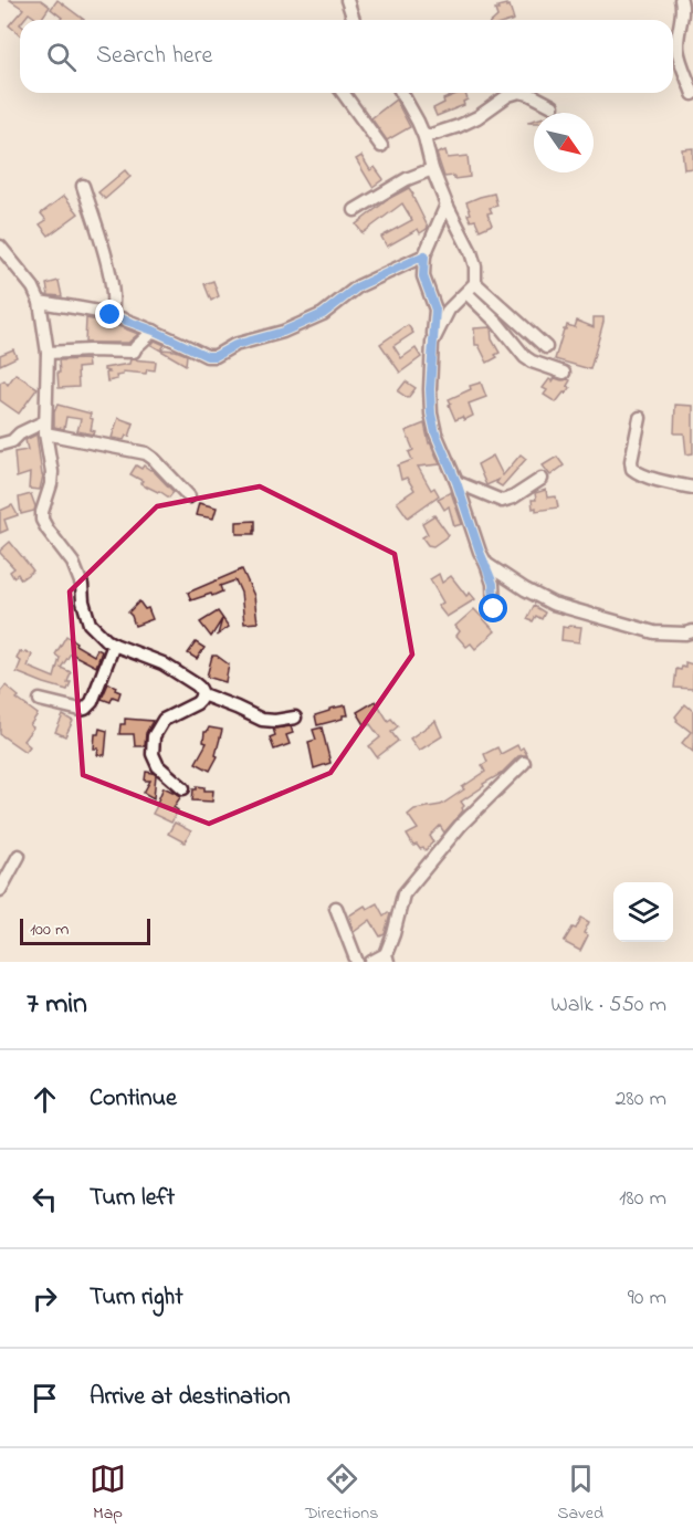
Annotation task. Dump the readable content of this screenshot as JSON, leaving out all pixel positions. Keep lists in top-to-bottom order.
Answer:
{
  "scale_bar": "100 m",
  "north": "bottom right",
  "page": {
    "search": "Search here",
    "scale": "100 m",
    "heading": ["7 min", "Walk · 550 m"],
    "list": [
      ["Continue", "280 m"],
      ["Turn left", "180 m"],
      ["Turn right", "90 m"],
      "Arrive at destination"
    ],
    "nav": ["Map", "Directions", "Saved"]
  }
}
